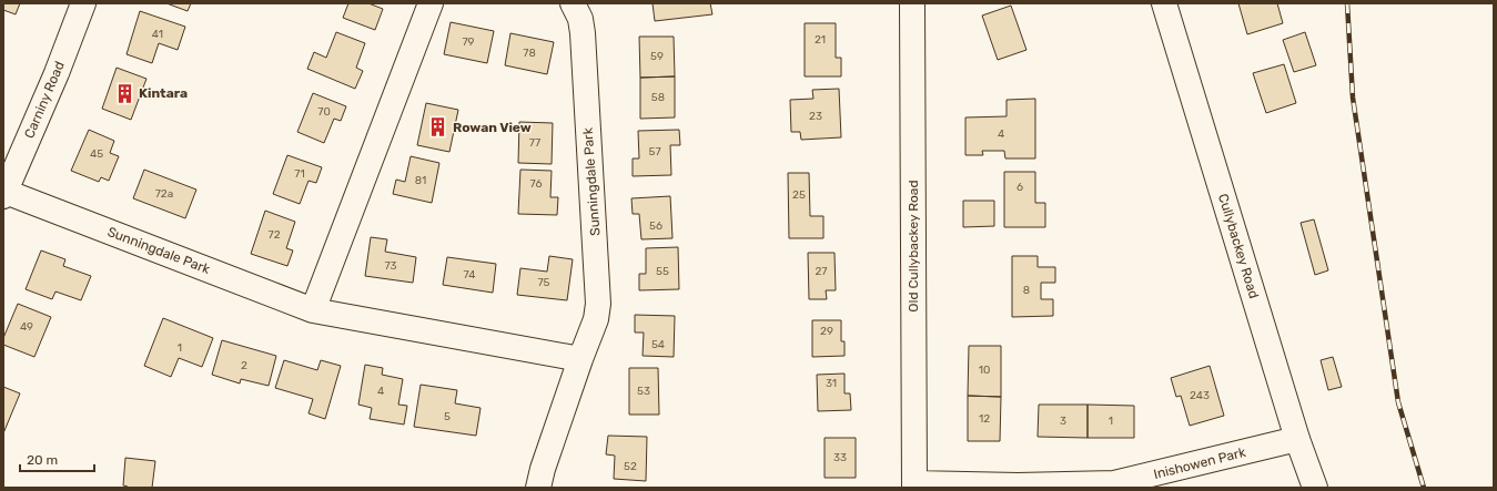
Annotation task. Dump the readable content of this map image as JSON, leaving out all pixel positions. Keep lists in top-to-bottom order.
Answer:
{
  "streets": {
    "street": [
      "Carniny Road",
      "Sunningdale Park",
      "Old Cullybackey Road",
      "Cullybackey Road",
      "Inishowen Park"
    ]
  },
  "crossings": [
    ["Carniny Road", "Sunningdale Park"],
    ["Old Cullybackey Road", "Inishowen Park"],
    ["Cullybackey Road", "Inishowen Park"]
  ],
  "places": {
    "building": ["Kintara", "Rowan View"]
  },
  "house_numbers": [
    "41",
    "21",
    "79",
    "78",
    "59",
    "58",
    "70",
    "23",
    "4",
    "77",
    "57",
    "45",
    "71",
    "81",
    "76",
    "6",
    "72a",
    "25",
    "56",
    "72",
    "73",
    "55",
    "27",
    "74",
    "75",
    "8",
    "49",
    "29",
    "54",
    "1",
    "2",
    "10",
    "31",
    "4",
    "53",
    "243",
    "5",
    "12",
    "3",
    "1",
    "33",
    "52"
  ],
  "scale_bar": "20 m"
}
